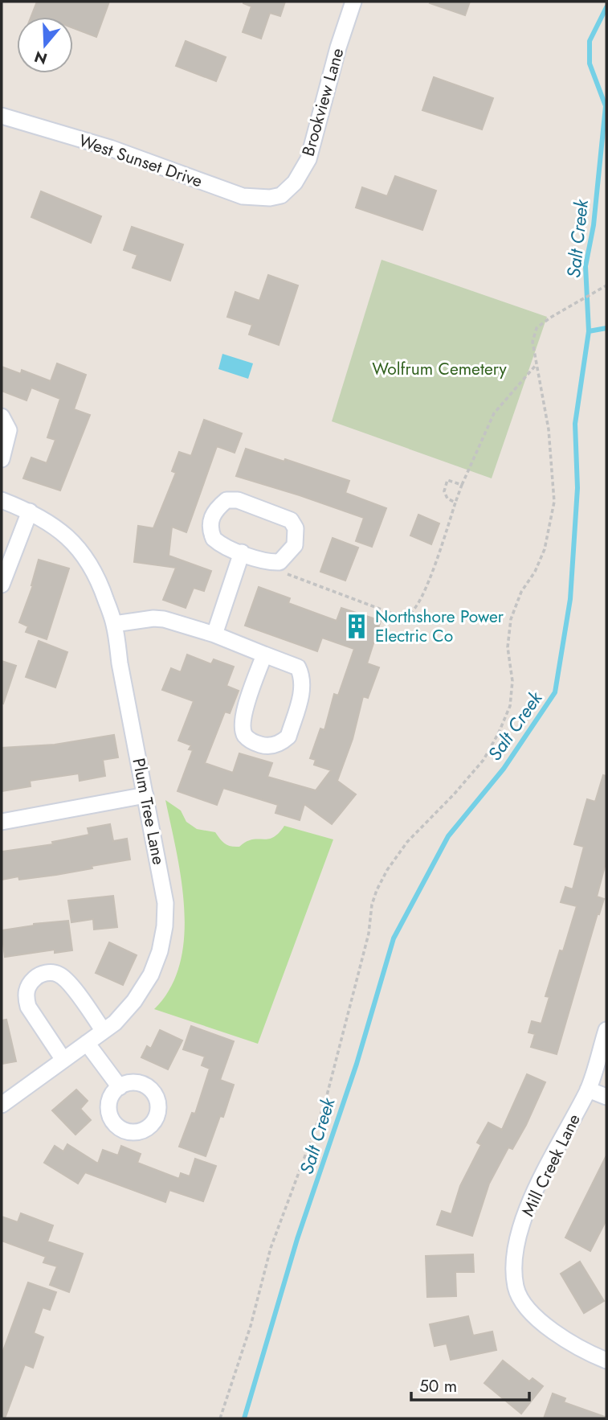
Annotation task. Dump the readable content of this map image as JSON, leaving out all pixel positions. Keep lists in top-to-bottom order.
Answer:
{
  "streets": {
    "street": [
      "Brookview Lane",
      "West Sunset Drive",
      "Plum Tree Lane",
      "Mill Creek Lane"
    ]
  },
  "crossings": [
    ["Brookview Lane", "West Sunset Drive"]
  ],
  "water": ["Salt Creek"],
  "parks": ["Wolfrum Cemetery"],
  "places": {
    "building": ["Northshore Power Electric Co"]
  },
  "scale_bar": "50 m",
  "north": "bottom"
}
